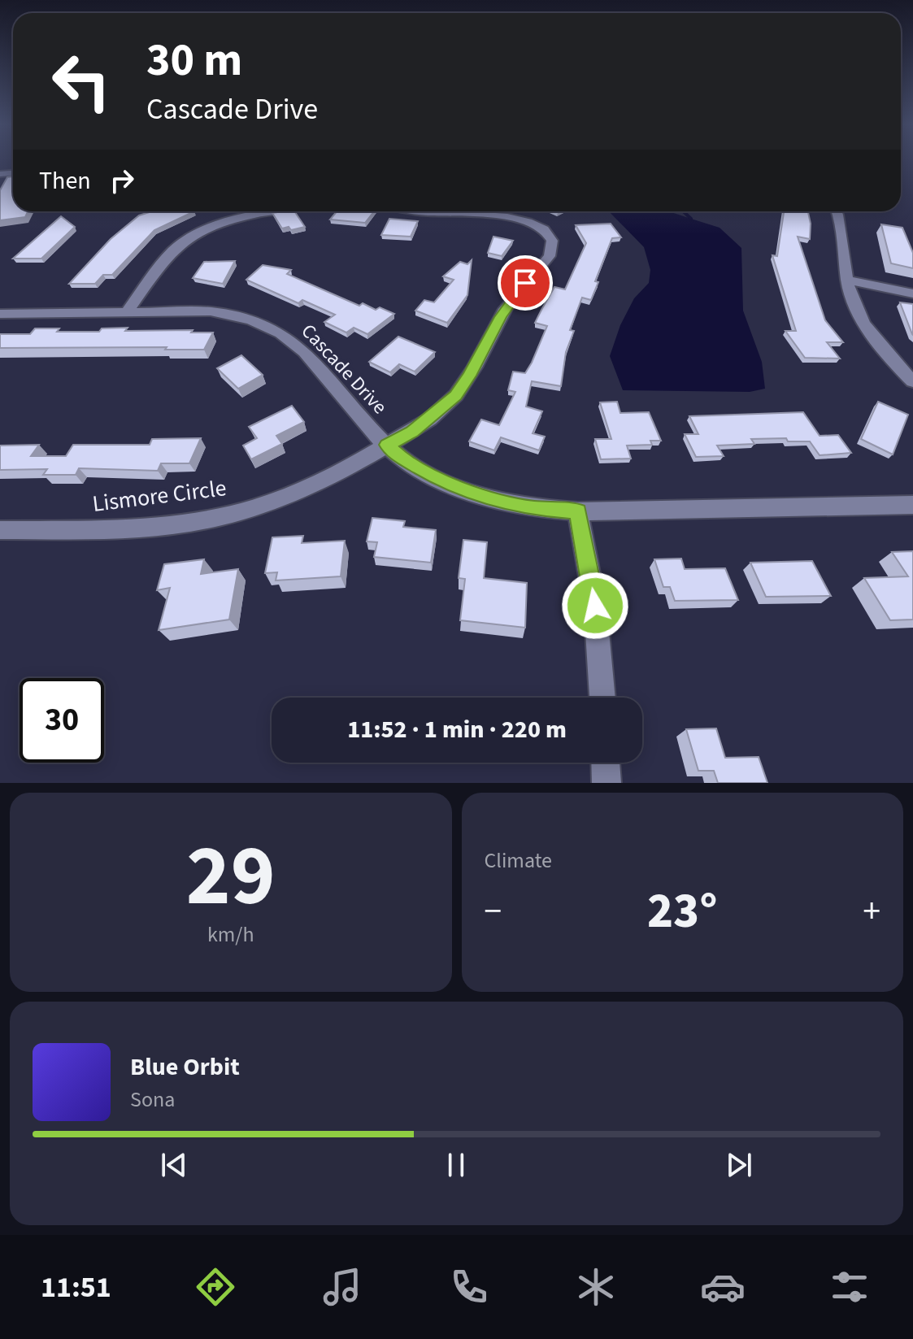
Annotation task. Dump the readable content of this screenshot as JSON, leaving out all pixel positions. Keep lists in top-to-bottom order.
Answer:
{
  "streets": {
    "street": ["Cascade Drive", "Lismore Circle"]
  },
  "crossings": [
    ["Cascade Drive", "Lismore Circle"]
  ],
  "page": {
    "turn": ["30 m", "Cascade Drive"],
    "then": "Then",
    "limit": "30",
    "trip": "11:52 · 1 min · 220 m",
    "tile": [
      ["29", "km/h"],
      "Climate"
    ],
    "heat": ["−", "23°", "+"],
    "song": ["Blue Orbit", "Sona"],
    "tabs": "11:51"
  }
}
